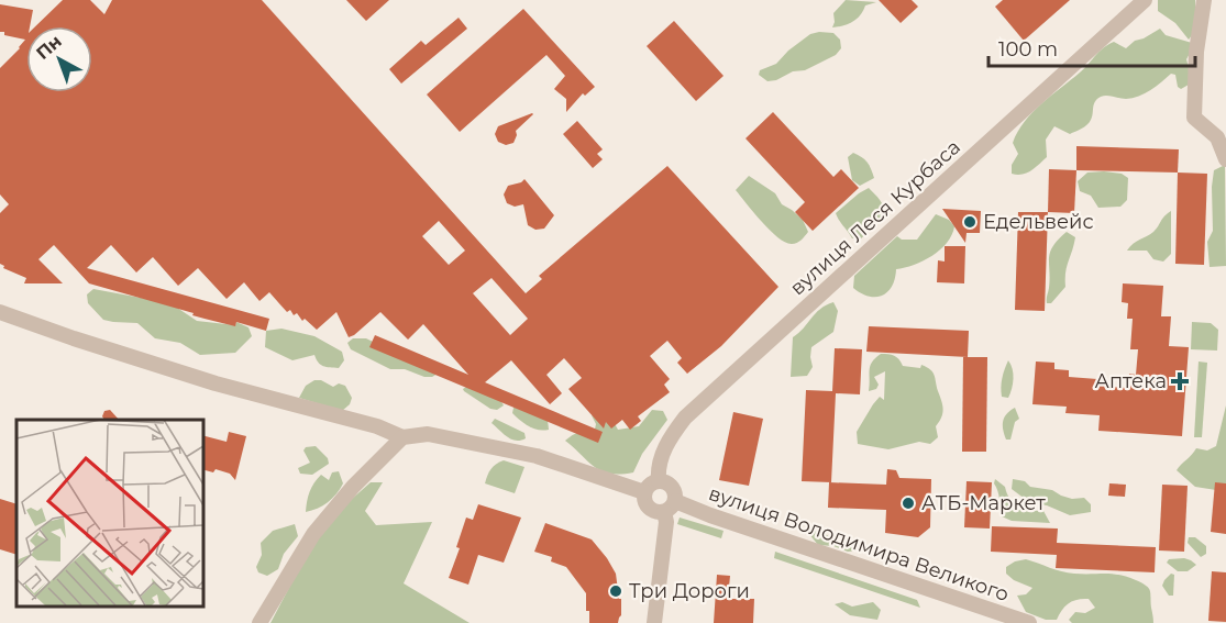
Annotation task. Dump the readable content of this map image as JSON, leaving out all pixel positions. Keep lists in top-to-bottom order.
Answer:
{
  "streets": {
    "street": ["вулиця Леся Курбаса", "вулиця Володимира Великого"]
  },
  "crossings": [
    ["вулиця Леся Курбаса", "вулиця Володимира Великого"]
  ],
  "places": {
    "other": ["Едельвейс", "АТБ-Маркет", "Три Дороги"],
    "health": ["Аптека"]
  },
  "scale_bar": "100 m",
  "north": "top left"
}
